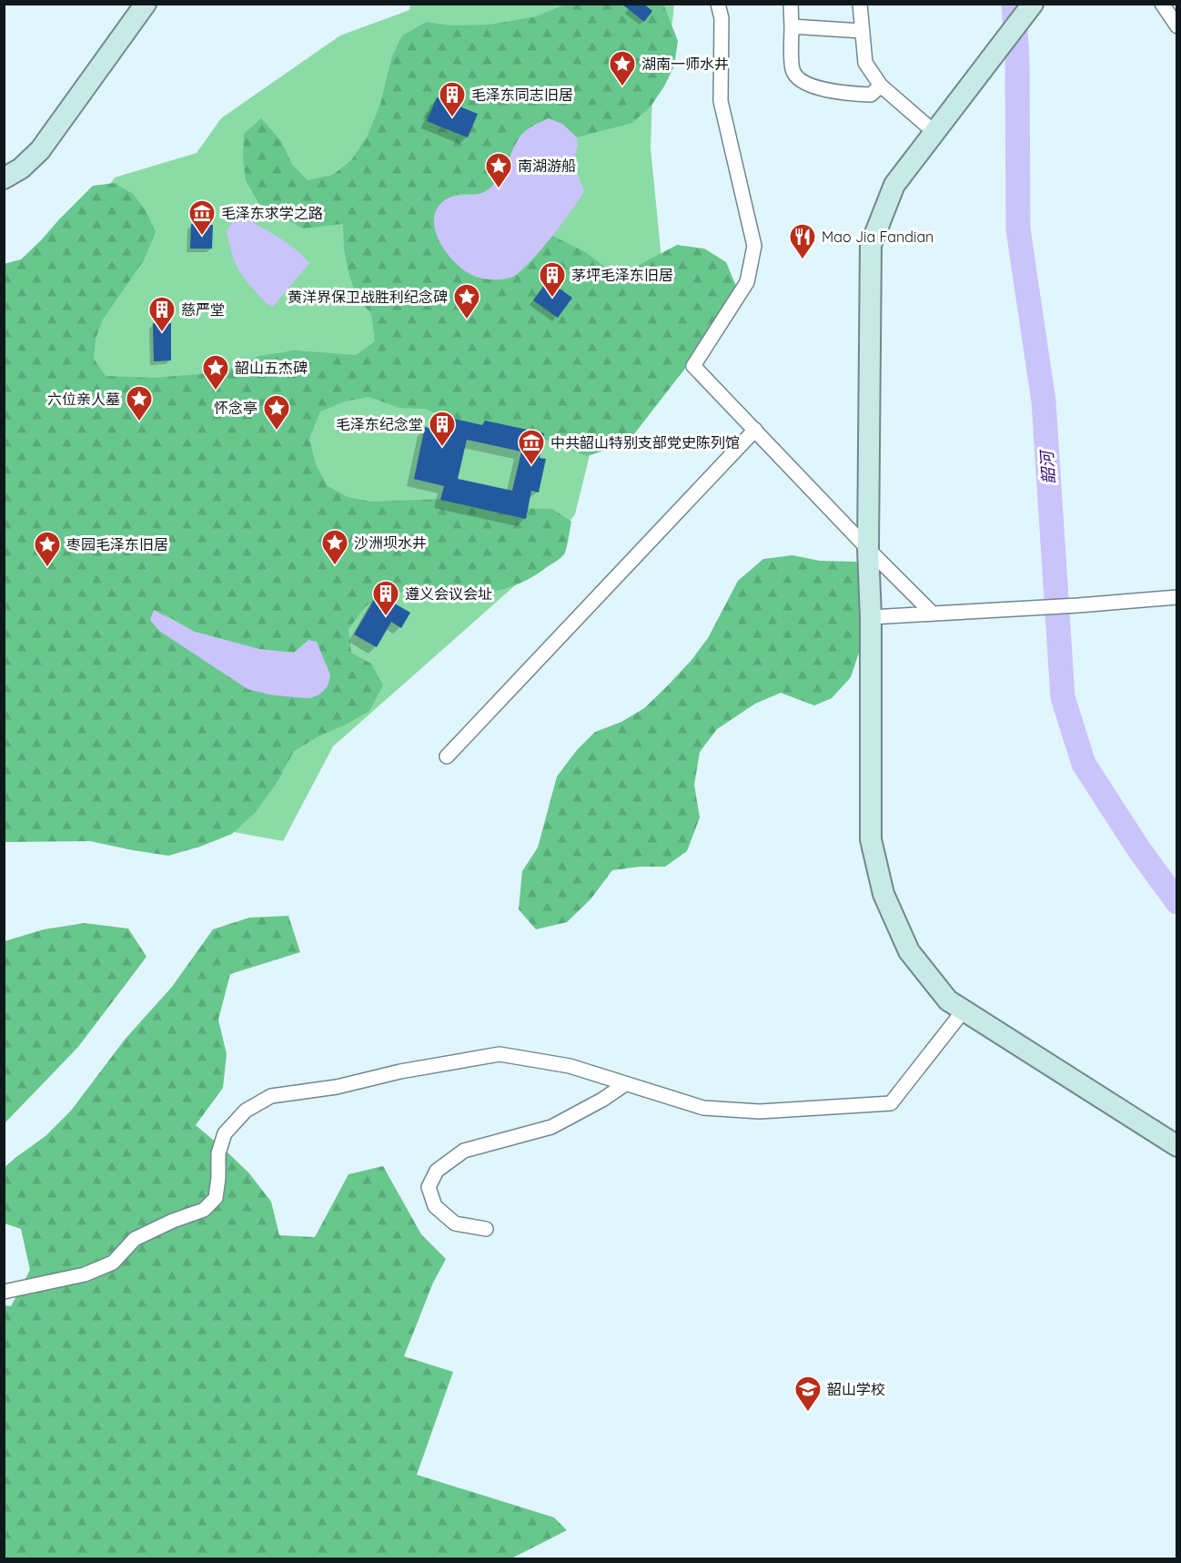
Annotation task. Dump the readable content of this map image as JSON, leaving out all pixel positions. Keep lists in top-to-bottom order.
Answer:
{
  "water": ["韶河"],
  "places": {
    "place": [
      "湖南一师水井",
      "南湖游船",
      "黄洋界保卫战胜利纪念碑",
      "韶山五杰碑",
      "六位亲人墓",
      "怀念亭",
      "沙洲坝水井",
      "枣园毛泽东旧居"
    ],
    "building": [
      "毛泽东同志旧居",
      "茅坪毛泽东旧居",
      "慈严堂",
      "毛泽东纪念堂",
      "遵义会议会址"
    ],
    "museum": ["毛泽东求学之路", "中共韶山特别支部党史陈列馆"],
    "restaurant": ["Mao Jia Fandian"],
    "school or university": ["韶山学校"]
  }
}
